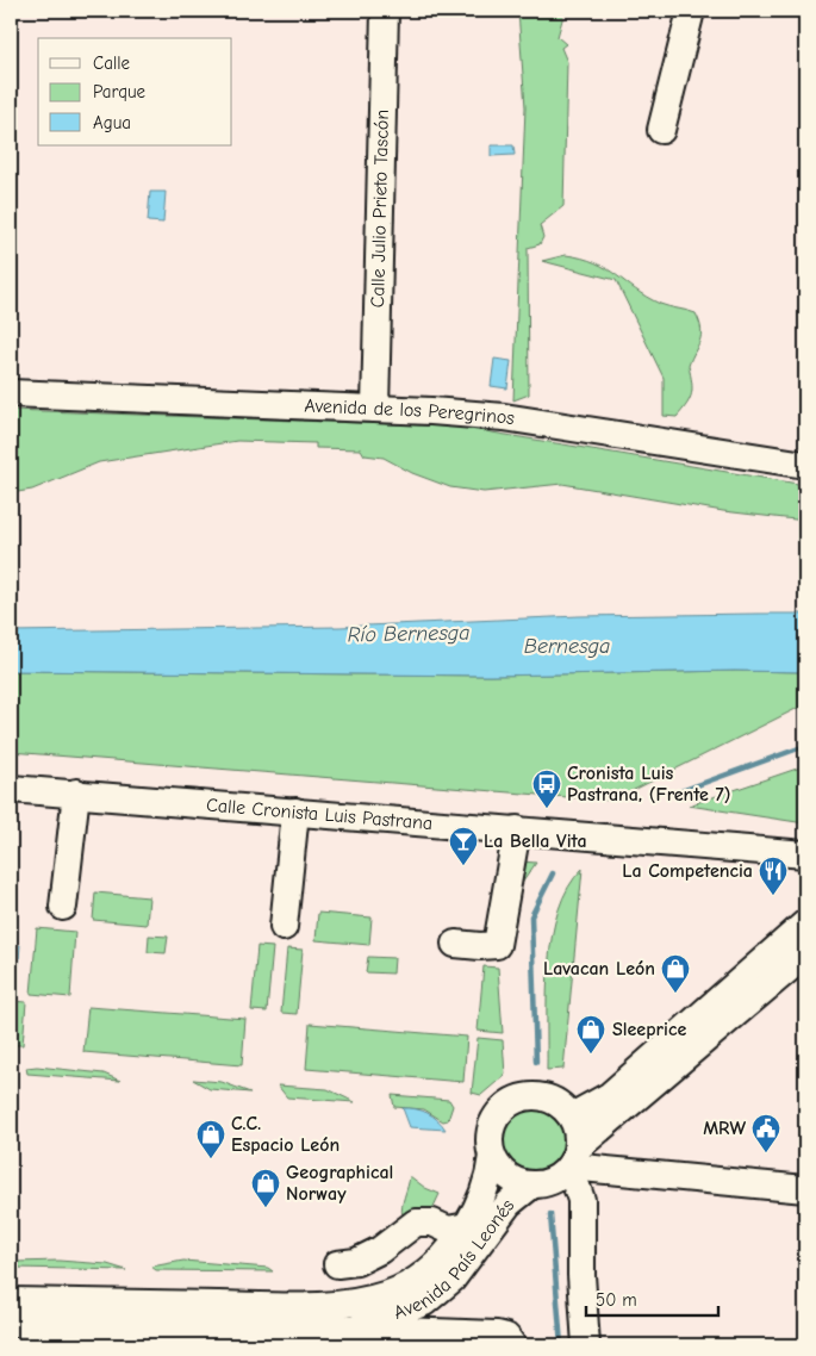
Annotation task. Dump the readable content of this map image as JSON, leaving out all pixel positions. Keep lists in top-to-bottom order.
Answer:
{
  "streets": {
    "street": [
      "Calle Julio Prieto Tascón",
      "Avenida de los Peregrinos",
      "Calle Cronista Luis Pastrana",
      "Avenida País Leonés"
    ]
  },
  "crossings": [
    ["Calle Julio Prieto Tascón", "Avenida de los Peregrinos"]
  ],
  "water": ["Río Bernesga", "Bernesga"],
  "places": {
    "bus stop": ["Cronista Luis Pastrana, (Frente 7)"],
    "bar": ["La Bella Vita"],
    "restaurant": ["La Competencia"],
    "shop": [
      "Lavacan León",
      "Sleeprice",
      "C.C. Espacio León",
      "Geographical Norway"
    ],
    "public building": ["MRW"]
  },
  "legend": ["Calle", "Parque", "Agua"],
  "scale_bar": "50 m"
}
